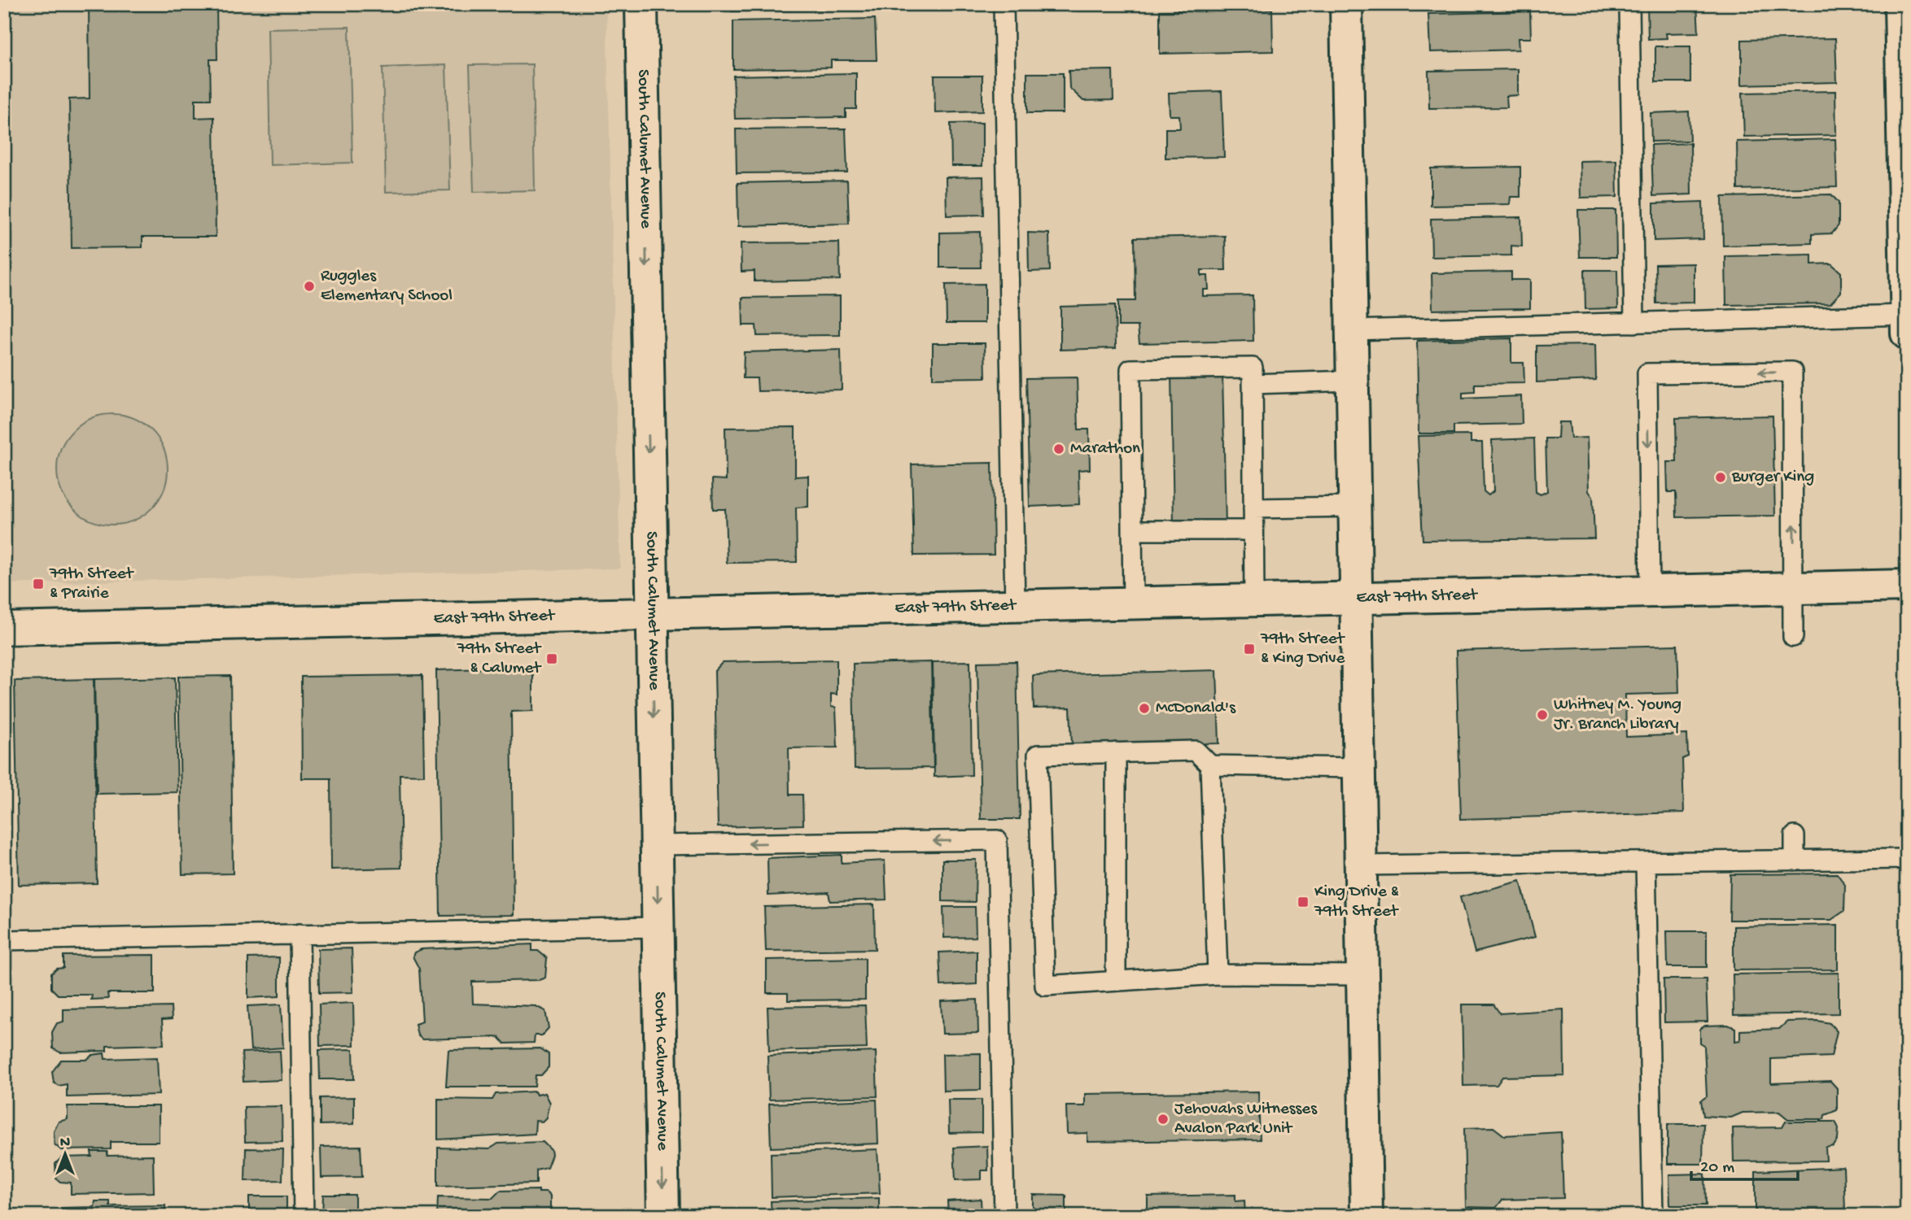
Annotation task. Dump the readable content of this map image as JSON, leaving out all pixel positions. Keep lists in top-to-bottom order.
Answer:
{
  "streets": {
    "street": ["South Calumet Avenue", "East 79th Street"]
  },
  "crossings": [
    ["South Calumet Avenue", "East 79th Street"]
  ],
  "one_way": ["South Calumet Avenue"],
  "places": {
    "other": [
      "Ruggles Elementary School",
      "Marathon",
      "Burger King",
      "McDonald's",
      "Whitney M. Young Jr. Branch Library",
      "Jehovahs Witnesses Avalon Park Unit"
    ],
    "transit": [
      "79th Street & Prairie",
      "79th Street & King Drive",
      "79th Street & Calumet",
      "King Drive & 79th Street"
    ]
  },
  "scale_bar": "20 m",
  "north": "top"
}
